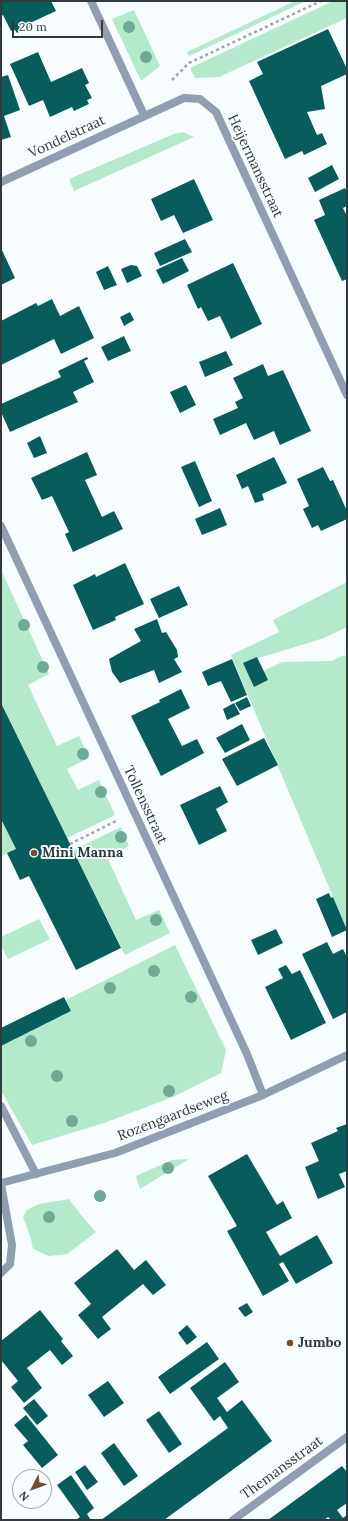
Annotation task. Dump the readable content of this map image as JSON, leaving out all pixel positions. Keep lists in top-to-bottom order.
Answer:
{
  "streets": {
    "street": [
      "Vondelstraat",
      "Heijermansstraat",
      "Tollensstraat",
      "Rozengaardseweg",
      "Themansstraat"
    ]
  },
  "crossings": [
    ["Vondelstraat", "Heijermansstraat"],
    ["Tollensstraat", "Rozengaardseweg"]
  ],
  "places": ["Mini Manna", "Jumbo"],
  "scale_bar": "20 m",
  "north": "bottom left"
}
